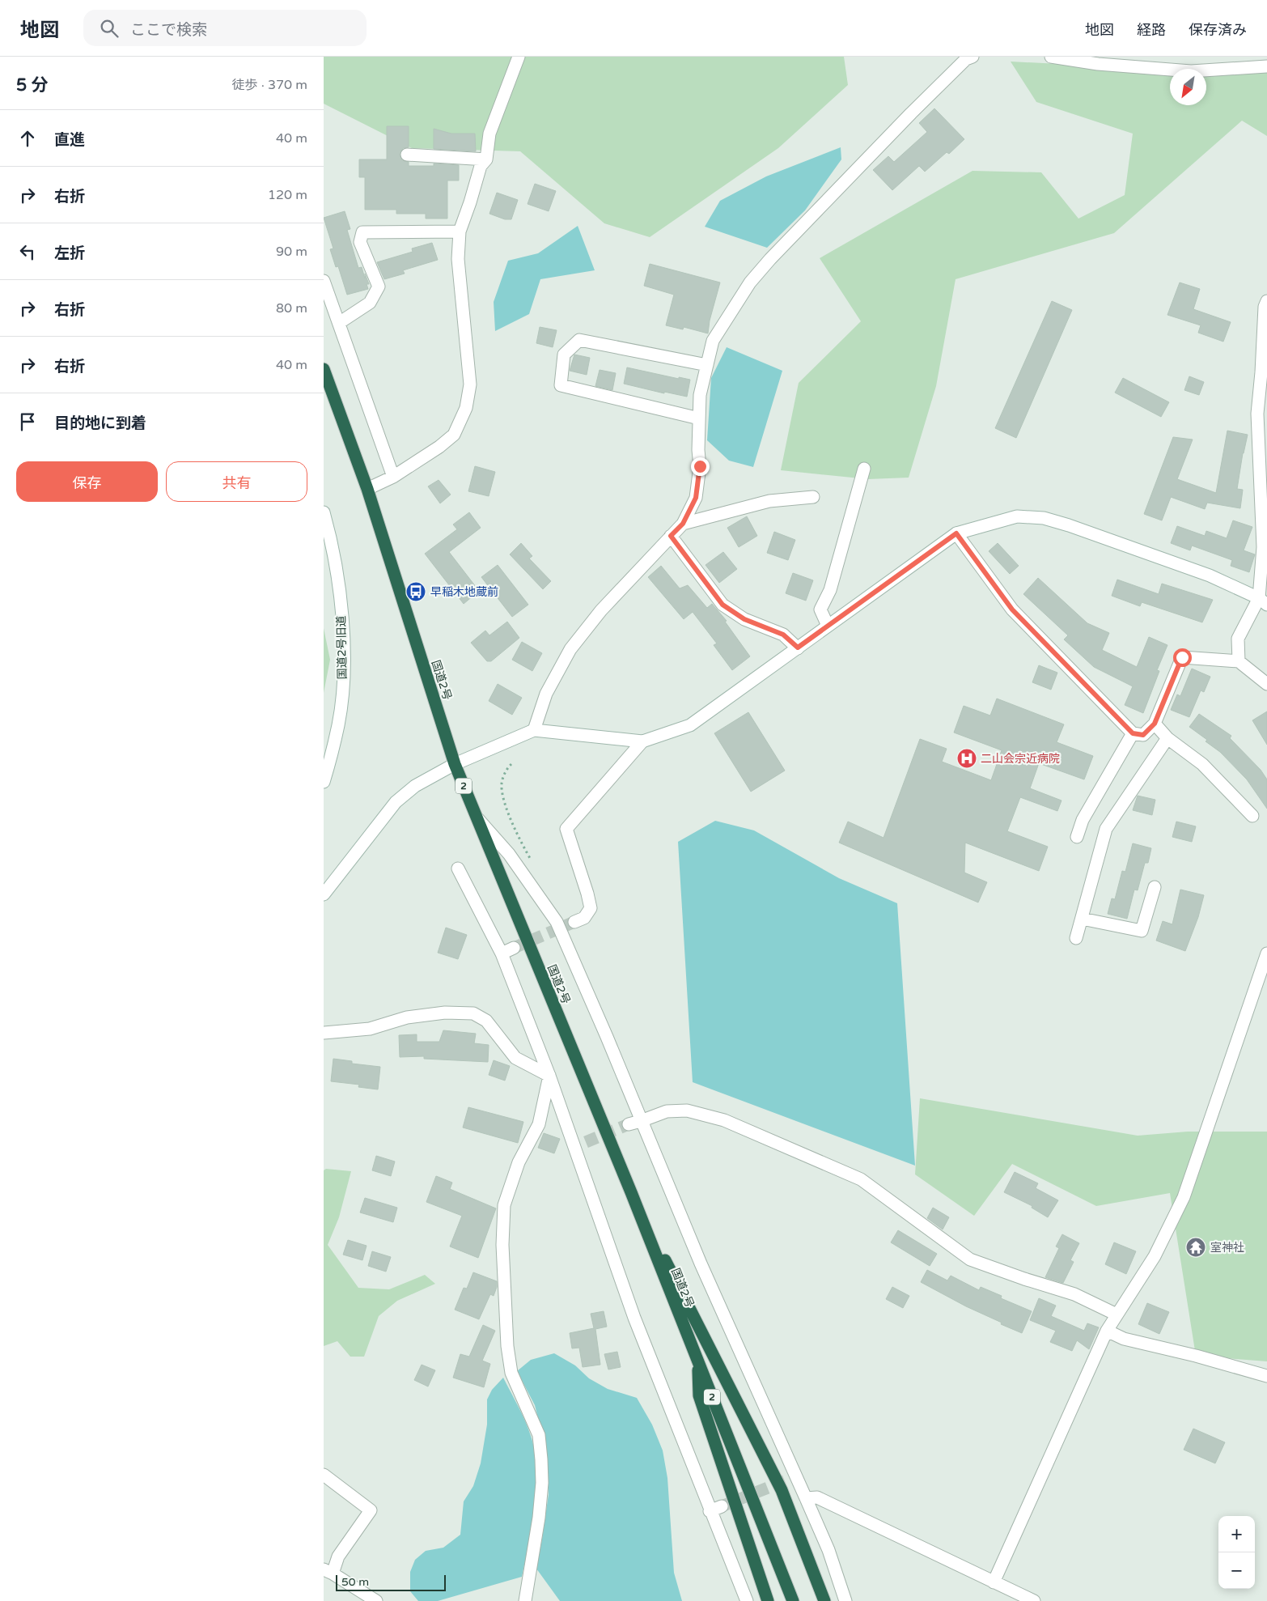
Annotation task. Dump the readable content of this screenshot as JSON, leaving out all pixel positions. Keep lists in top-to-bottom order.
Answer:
{
  "streets": {
    "highway": ["国道2号", "2"],
    "street": ["国道2号旧道"]
  },
  "places": {
    "bus stop": ["早稲木地蔵前"],
    "hospital": ["二山会宗近病院"],
    "temple": ["室神社"]
  },
  "scale_bar": "50 m",
  "north": "bottom left",
  "page": {
    "header": "地図",
    "search": "ここで検索",
    "nav": ["地図", "経路", "保存済み"],
    "heading": ["5 分", "徒歩 · 370 m"],
    "list": [
      ["直進", "40 m"],
      ["右折", "120 m"],
      ["左折", "90 m"],
      ["右折", "80 m"],
      ["右折", "40 m"],
      "目的地に到着"
    ],
    "buttons": ["保存", "共有"],
    "map_buttons": ["+", "−"],
    "scale": "50 m"
  }
}
